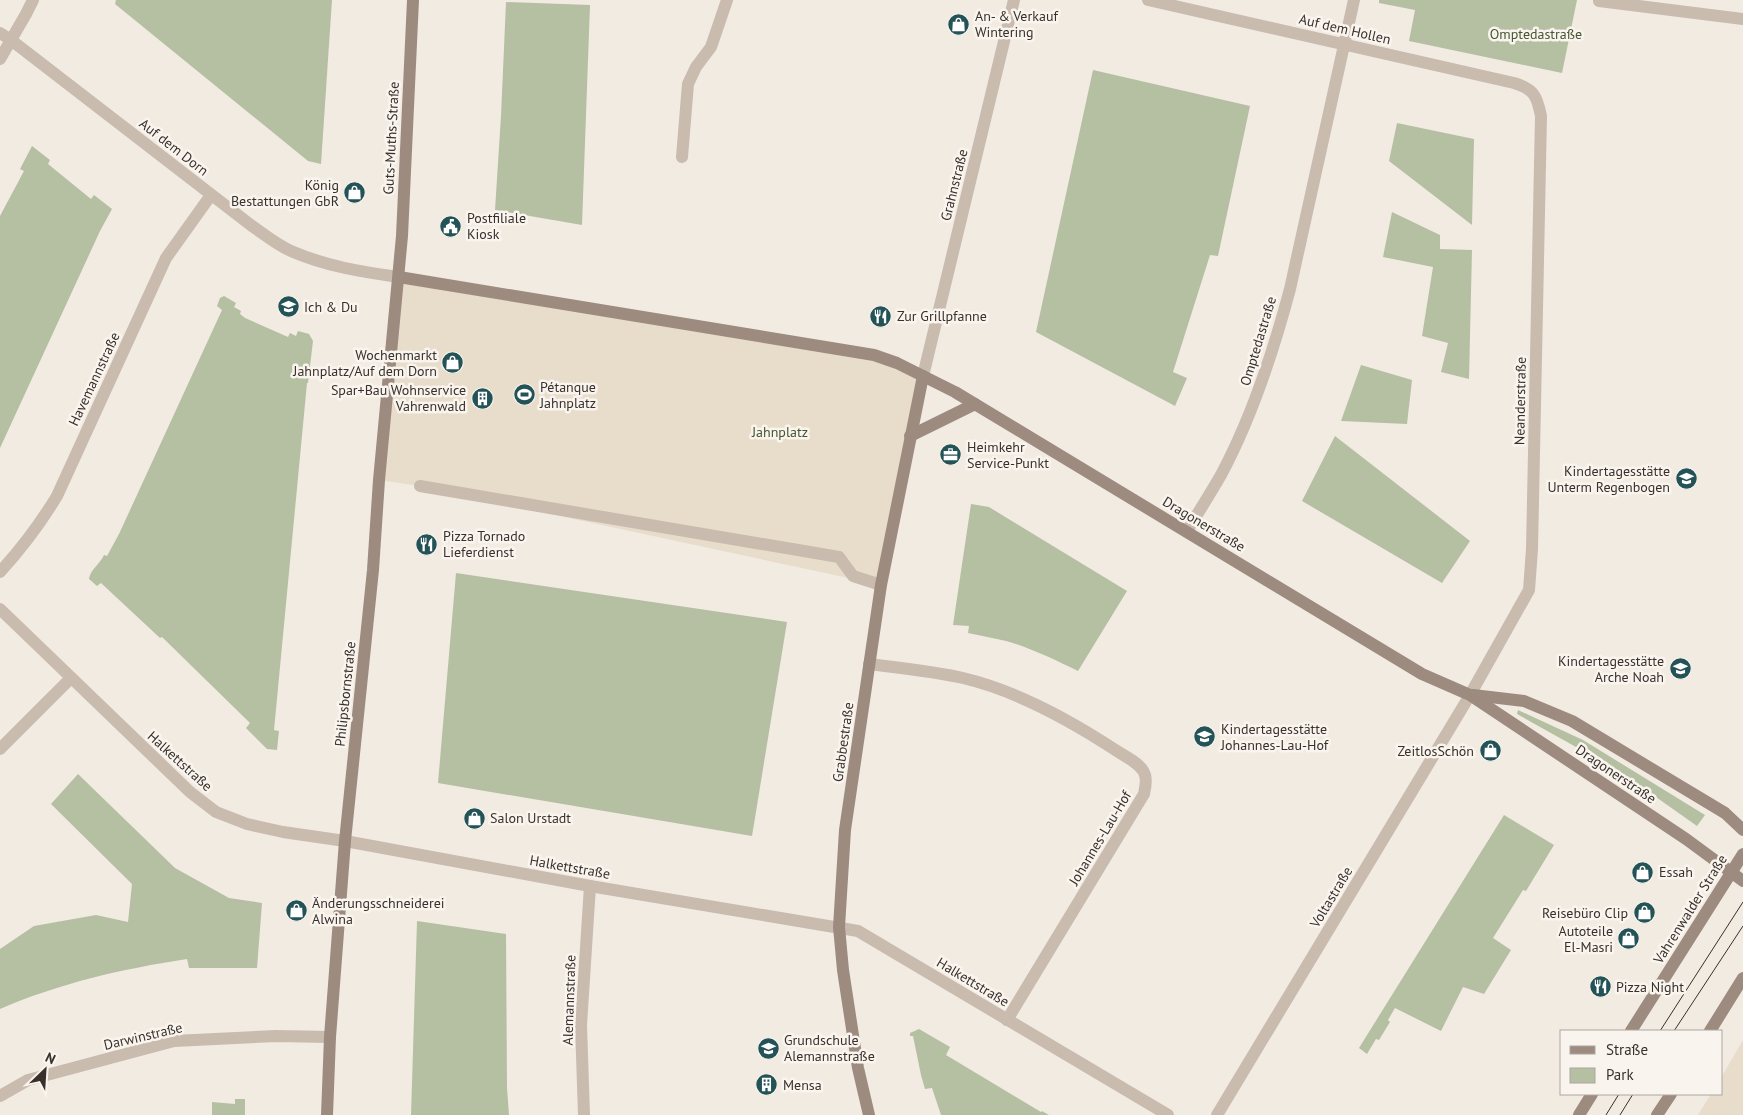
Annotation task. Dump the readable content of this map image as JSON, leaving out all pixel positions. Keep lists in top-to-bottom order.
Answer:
{
  "streets": {
    "street": [
      "Auf dem Hollen",
      "Guts-Muths-Straße",
      "Auf dem Dorn",
      "Grahnstraße",
      "Omptedastraße",
      "Havemannstraße",
      "Neanderstraße",
      "Dragonerstraße",
      "Philipsbornstraße",
      "Grabbestraße",
      "Halkettstraße",
      "Johannes-Lau-Hof",
      "Voltastraße",
      "Vahrenwalder Straße",
      "Alemannstraße",
      "Darwinstraße"
    ]
  },
  "crossings": [
    ["Auf dem Hollen", "Omptedastraße"],
    ["Auf dem Hollen", "Neanderstraße"],
    ["Guts-Muths-Straße", "Auf dem Dorn"],
    ["Guts-Muths-Straße", "Philipsbornstraße"],
    ["Auf dem Dorn", "Havemannstraße"],
    ["Auf dem Dorn", "Philipsbornstraße"],
    ["Grahnstraße", "Dragonerstraße"],
    ["Grahnstraße", "Grabbestraße"],
    ["Omptedastraße", "Dragonerstraße"],
    ["Neanderstraße", "Dragonerstraße"],
    ["Neanderstraße", "Voltastraße"],
    ["Dragonerstraße", "Grabbestraße"],
    ["Dragonerstraße", "Voltastraße"],
    ["Dragonerstraße", "Vahrenwalder Straße"],
    ["Philipsbornstraße", "Halkettstraße"],
    ["Philipsbornstraße", "Darwinstraße"],
    ["Grabbestraße", "Halkettstraße"],
    ["Grabbestraße", "Johannes-Lau-Hof"],
    ["Halkettstraße", "Johannes-Lau-Hof"],
    ["Halkettstraße", "Alemannstraße"]
  ],
  "parks": ["Omptedastraße", "Jahnplatz"],
  "places": {
    "shop": [
      "An- & Verkauf Wintering",
      "König Bestattungen GbR",
      "Wochenmarkt Jahnplatz/Auf dem Dorn",
      "ZeitlosSchön",
      "Salon Urstadt",
      "Essah",
      "Änderungsschneiderei Alwina",
      "Reisebüro Clip",
      "Autoteile El-Masri"
    ],
    "public building": ["Postfiliale Kiosk"],
    "school or university": [
      "Ich & Du",
      "Kindertagesstätte Unterm Regenbogen",
      "Kindertagesstätte Arche Noah",
      "Kindertagesstätte Johannes-Lau-Hof",
      "Grundschule Alemannstraße"
    ],
    "restaurant": ["Zur Grillpfanne", "Pizza Tornado Lieferdienst", "Pizza Night"],
    "sports": ["Pétanque Jahnplatz"],
    "building": ["Spar+Bau Wohnservice Vahrenwald", "Mensa"],
    "office": ["Heimkehr Service-Punkt"]
  },
  "legend": ["Straße", "Park"],
  "north": "top right"
}
